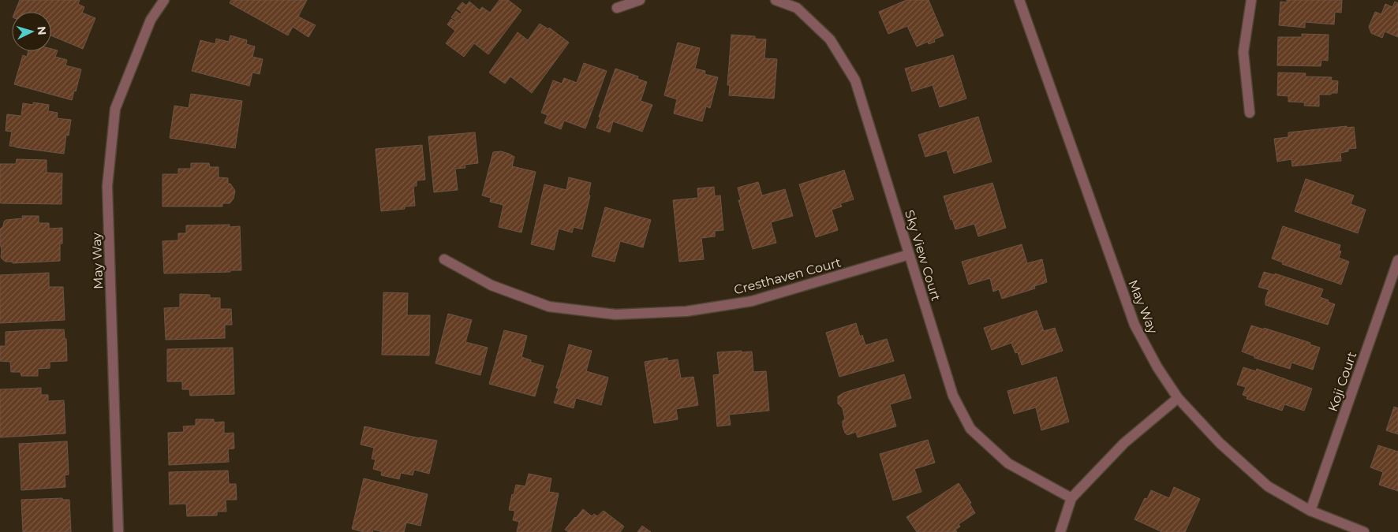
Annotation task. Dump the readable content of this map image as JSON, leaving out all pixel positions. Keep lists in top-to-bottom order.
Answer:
{
  "streets": {
    "street": [
      "Sky View Court",
      "May Way",
      "Cresthaven Court",
      "Koji Court"
    ]
  },
  "crossings": [
    ["Sky View Court", "Cresthaven Court"],
    ["May Way", "Koji Court"]
  ],
  "north": "right"
}
